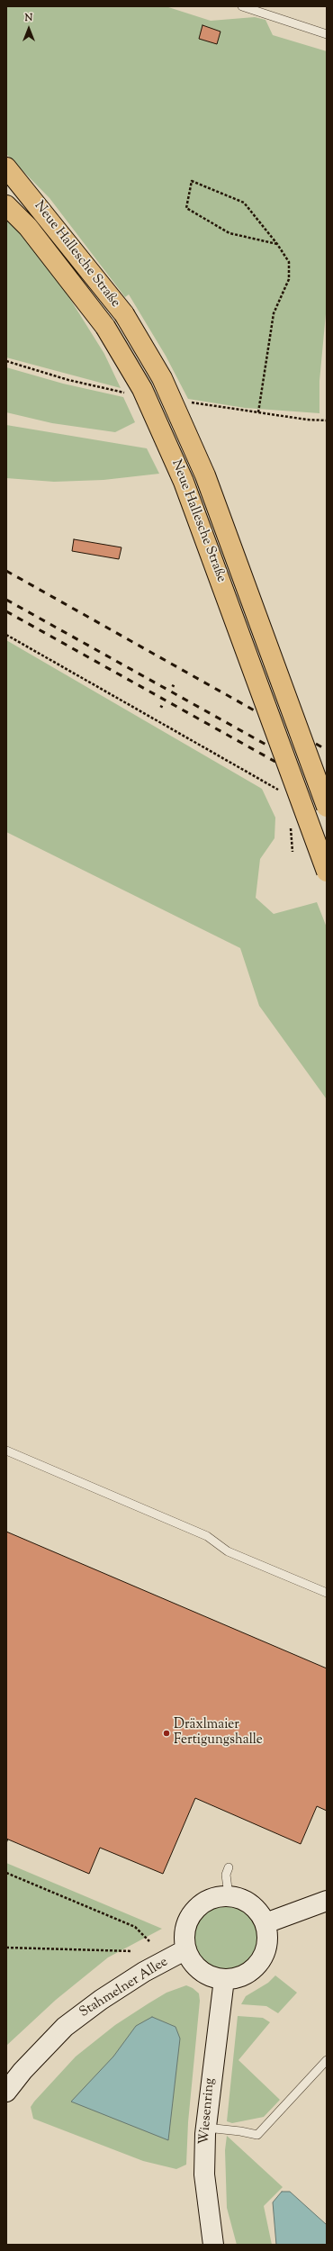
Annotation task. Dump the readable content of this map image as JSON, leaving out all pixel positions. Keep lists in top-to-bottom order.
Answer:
{
  "streets": {
    "main road": ["Neue Hallesche Straße"],
    "street": ["Stahmelner Allee", "Wiesenring"]
  },
  "crossings": [
    ["Stahmelner Allee", "Wiesenring"]
  ],
  "places": ["Dräxlmaier Fertigungshalle"],
  "north": "top"
}
